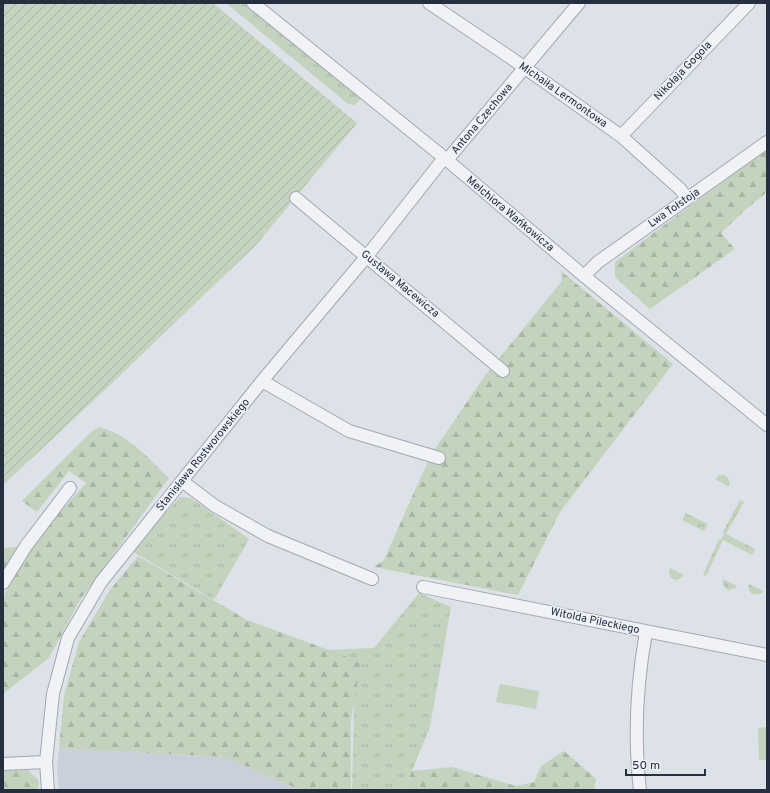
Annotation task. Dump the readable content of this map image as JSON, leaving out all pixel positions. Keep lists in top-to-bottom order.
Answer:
{
  "streets": {
    "street": [
      "Nikołaja Gogola",
      "Michaiła Lermontowa",
      "Antona Czechowa",
      "Lwa Tołstoja",
      "Melchiora Wańkowicza",
      "Gustawa Macewicza",
      "Stanisława Rostworowskiego",
      "Witolda Pileckiego"
    ]
  },
  "crossings": [
    ["Nikołaja Gogola", "Michaiła Lermontowa"],
    ["Michaiła Lermontowa", "Antona Czechowa"],
    ["Michaiła Lermontowa", "Lwa Tołstoja"],
    ["Antona Czechowa", "Melchiora Wańkowicza"],
    ["Antona Czechowa", "Stanisława Rostworowskiego"],
    ["Lwa Tołstoja", "Melchiora Wańkowicza"],
    ["Melchiora Wańkowicza", "Stanisława Rostworowskiego"],
    ["Gustawa Macewicza", "Stanisława Rostworowskiego"]
  ],
  "scale_bar": "50 m"
}
